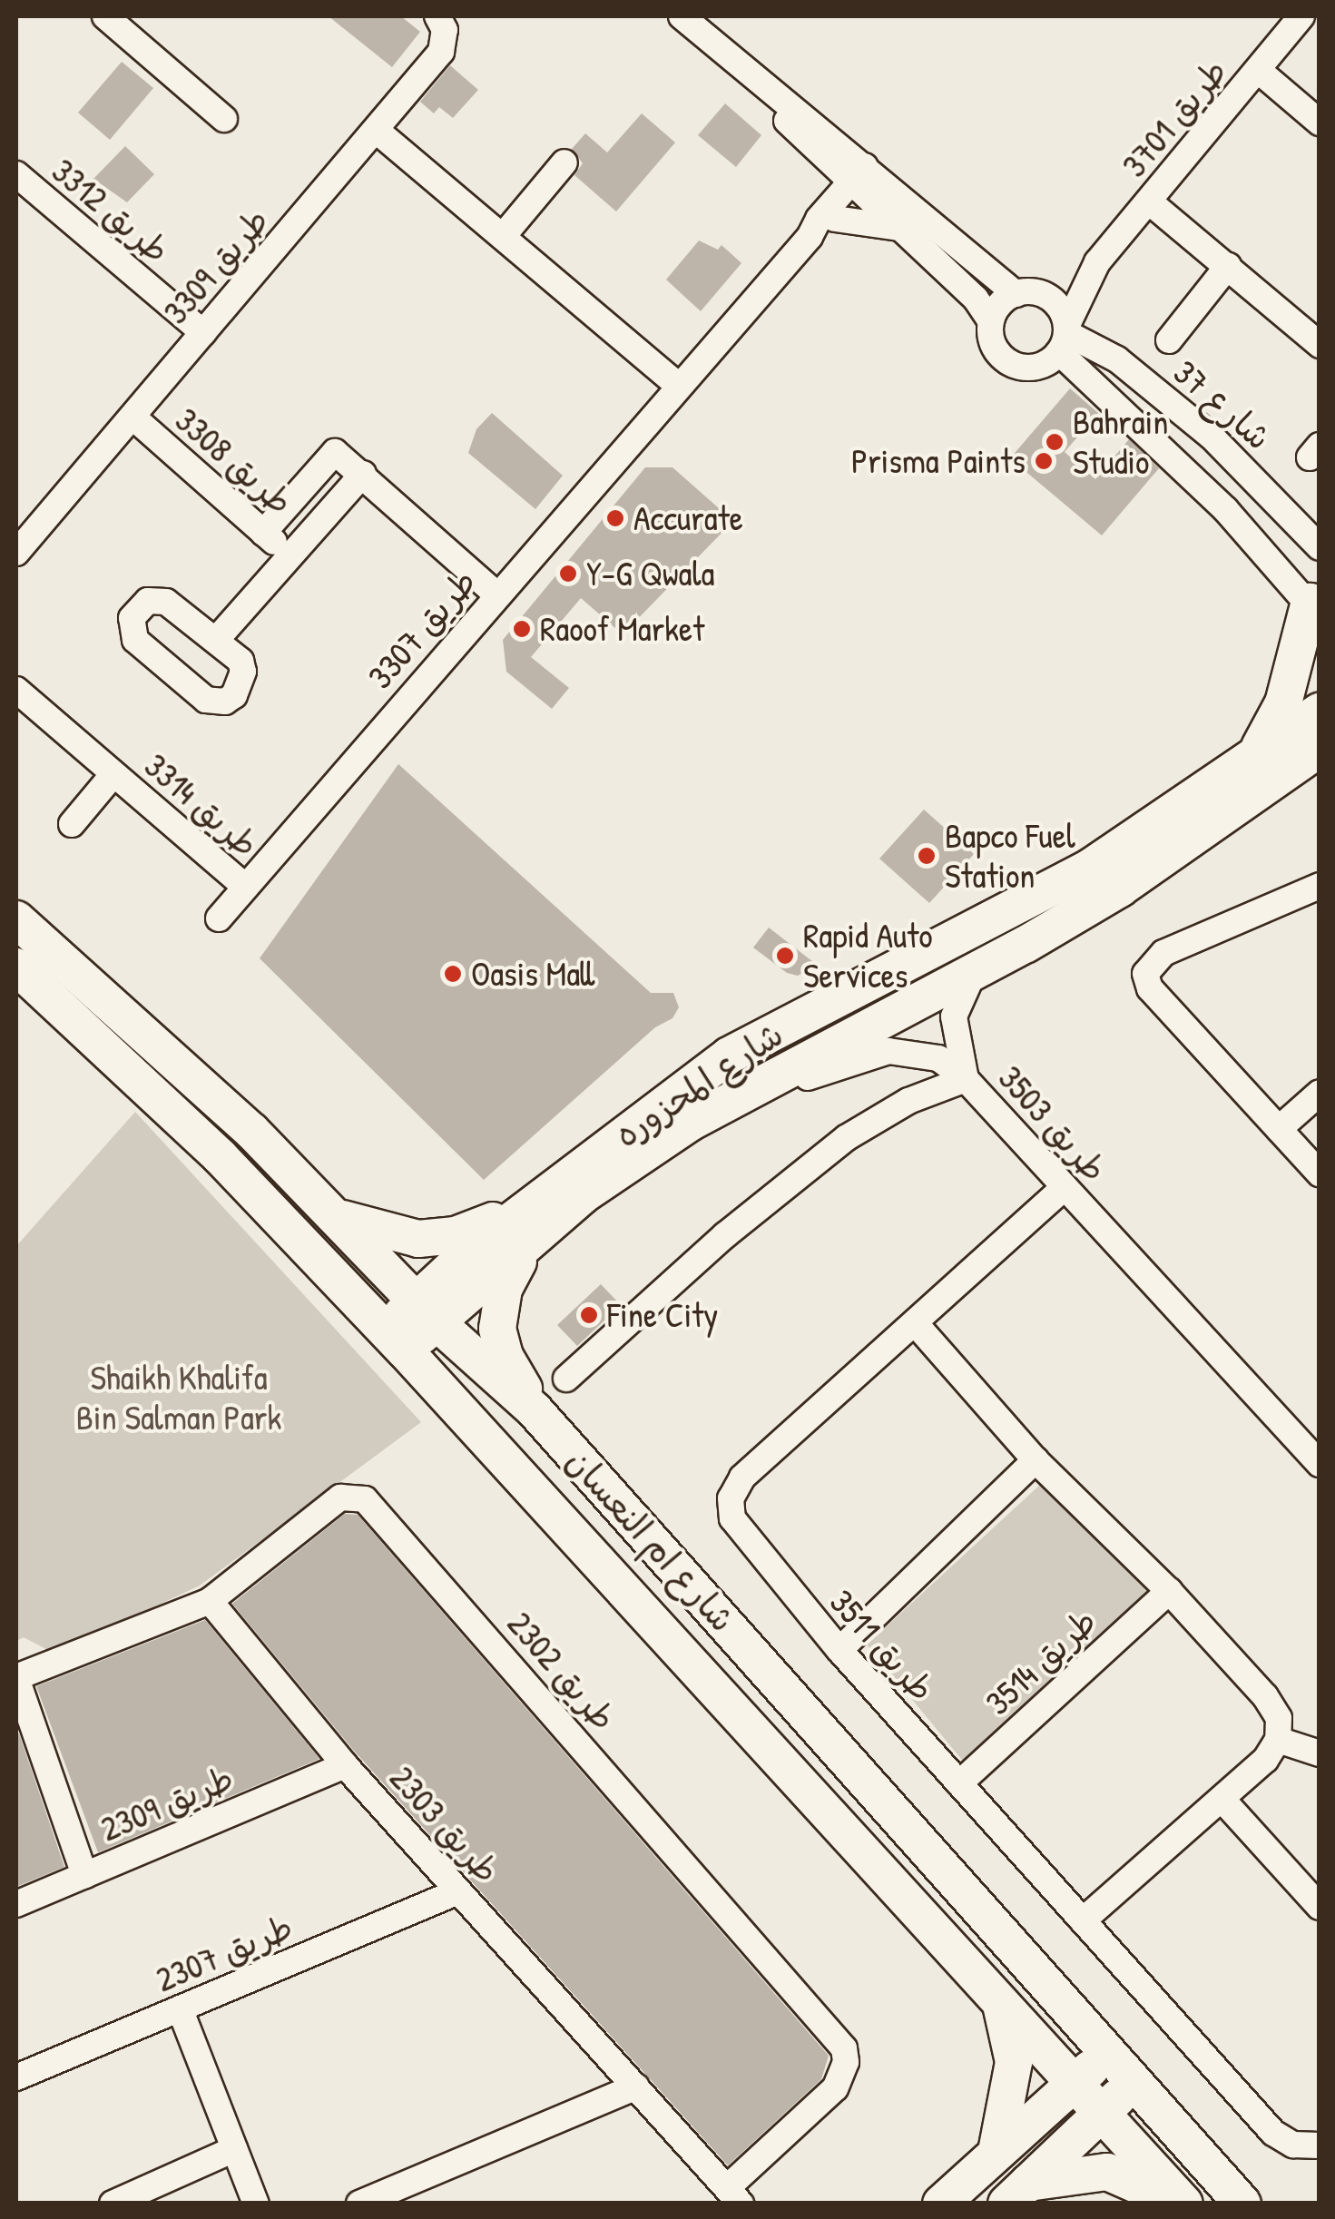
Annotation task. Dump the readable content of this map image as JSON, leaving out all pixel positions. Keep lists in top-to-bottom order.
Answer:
{
  "streets": {
    "main road": ["شارع المحزوره", "شارع ام النعسان"],
    "street": [
      "طريق 3701",
      "طريق 3312",
      "طريق 3309",
      "شارع 37",
      "طريق 3308",
      "طريق 3307",
      "طريق 3314",
      "طريق 3503",
      "طريق 3511",
      "طريق 3514",
      "طريق 2302",
      "طريق 2309",
      "طريق 2303",
      "طريق 2307"
    ]
  },
  "crossings": [
    ["طريق 3701", "شارع 37"],
    ["طريق 3312", "طريق 3309"],
    ["طريق 3309", "طريق 3308"],
    ["طريق 3307", "طريق 3314"],
    ["شارع المحزوره", "شارع ام النعسان"],
    ["طريق 3503", "طريق 3511"],
    ["طريق 3511", "طريق 3514"],
    ["طريق 2302", "طريق 2303"],
    ["طريق 2309", "طريق 2303"],
    ["طريق 2303", "طريق 2307"]
  ],
  "parks": ["Shaikh Khalifa Bin Salman Park"],
  "places": [
    "Bahrain Studio",
    "Prisma Paints",
    "Accurate",
    "Y-G Qwala",
    "Raoof Market",
    "Bapco Fuel Station",
    "Rapid Auto Services",
    "Oasis Mall",
    "Fine City"
  ]
}
